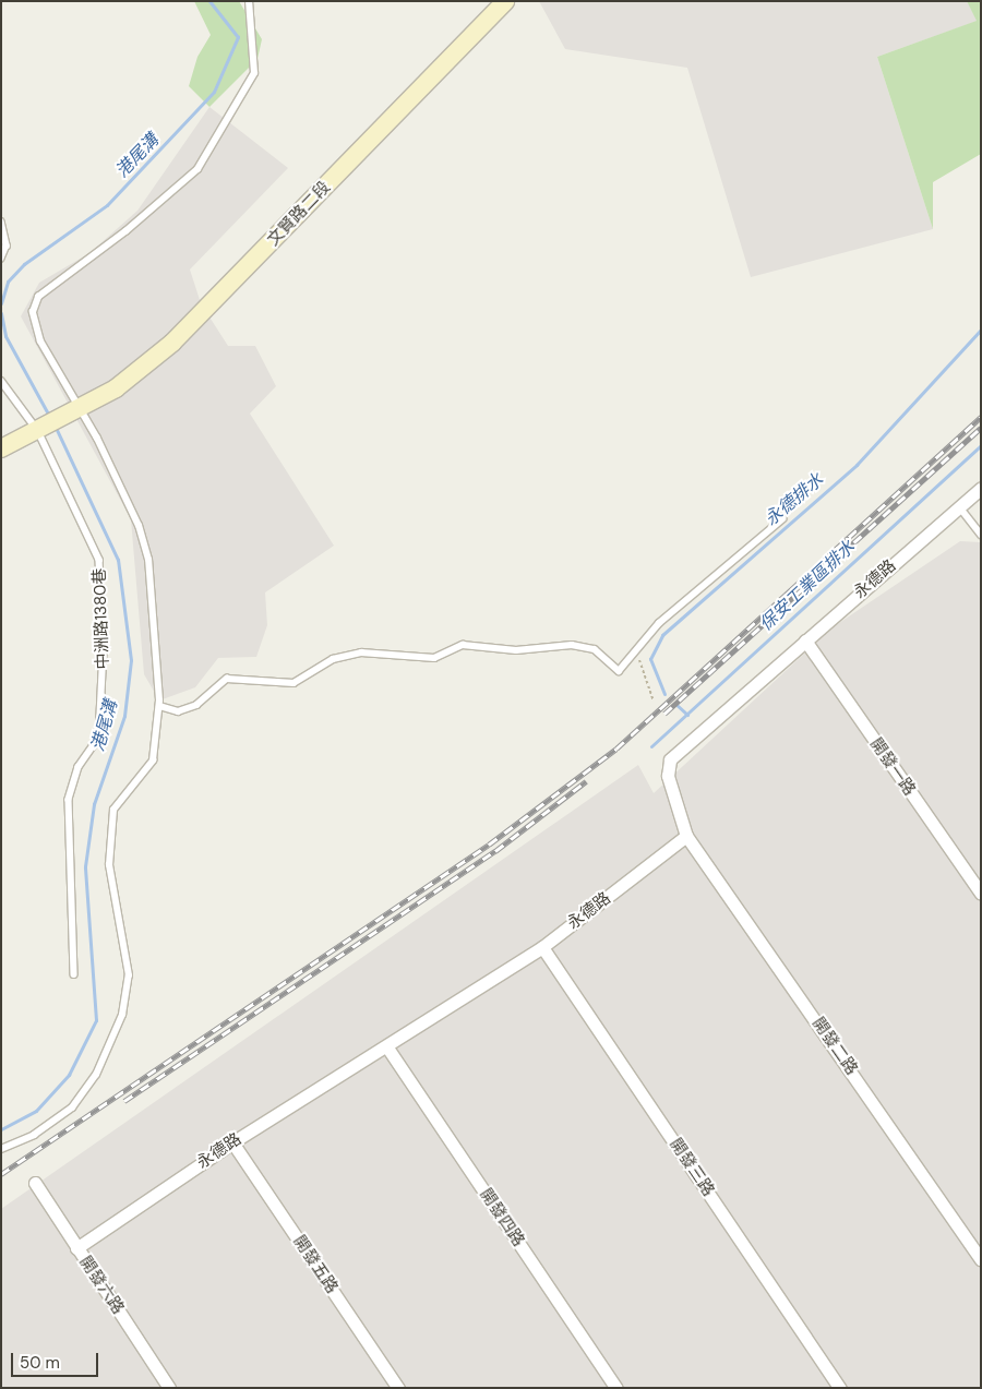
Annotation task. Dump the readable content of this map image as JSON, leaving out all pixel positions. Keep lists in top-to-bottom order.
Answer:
{
  "streets": {
    "street": [
      "文賢路二段",
      "永德路",
      "開發一路",
      "開發二路",
      "開發三路",
      "開發四路",
      "開發五路",
      "開發六路"
    ],
    "lane": ["中洲路1380巷"]
  },
  "crossings": [
    ["文賢路二段", "中洲路1380巷"],
    ["永德路", "開發一路"],
    ["永德路", "開發二路"],
    ["永德路", "開發三路"],
    ["永德路", "開發四路"],
    ["永德路", "開發五路"],
    ["永德路", "開發六路"]
  ],
  "water": ["港尾溝", "永德排水", "保安工業區排水"],
  "scale_bar": "50 m"
}
